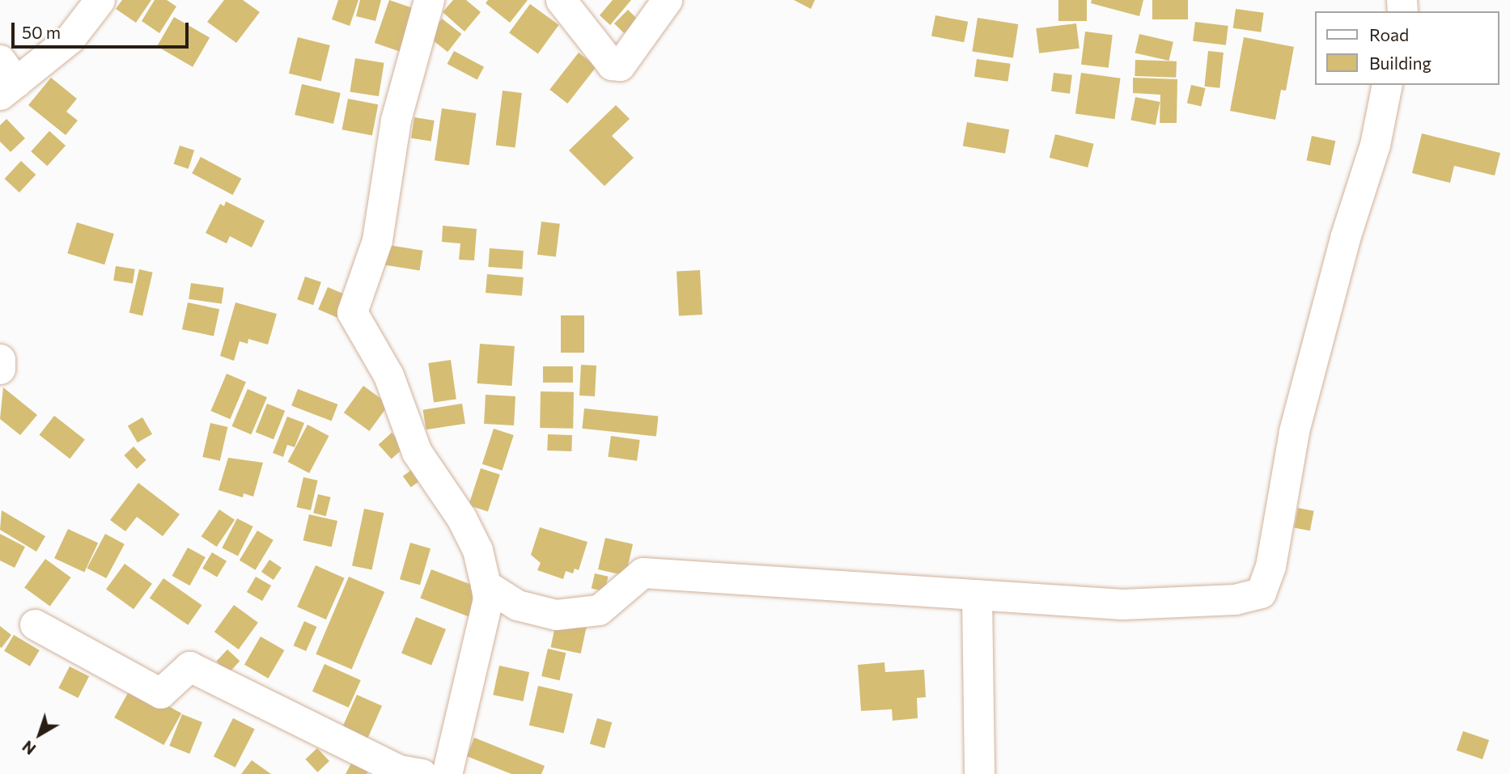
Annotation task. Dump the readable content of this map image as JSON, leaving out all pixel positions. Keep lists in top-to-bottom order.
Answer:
{
  "legend": ["Road", "Building"],
  "scale_bar": "50 m",
  "north": "bottom left"
}
